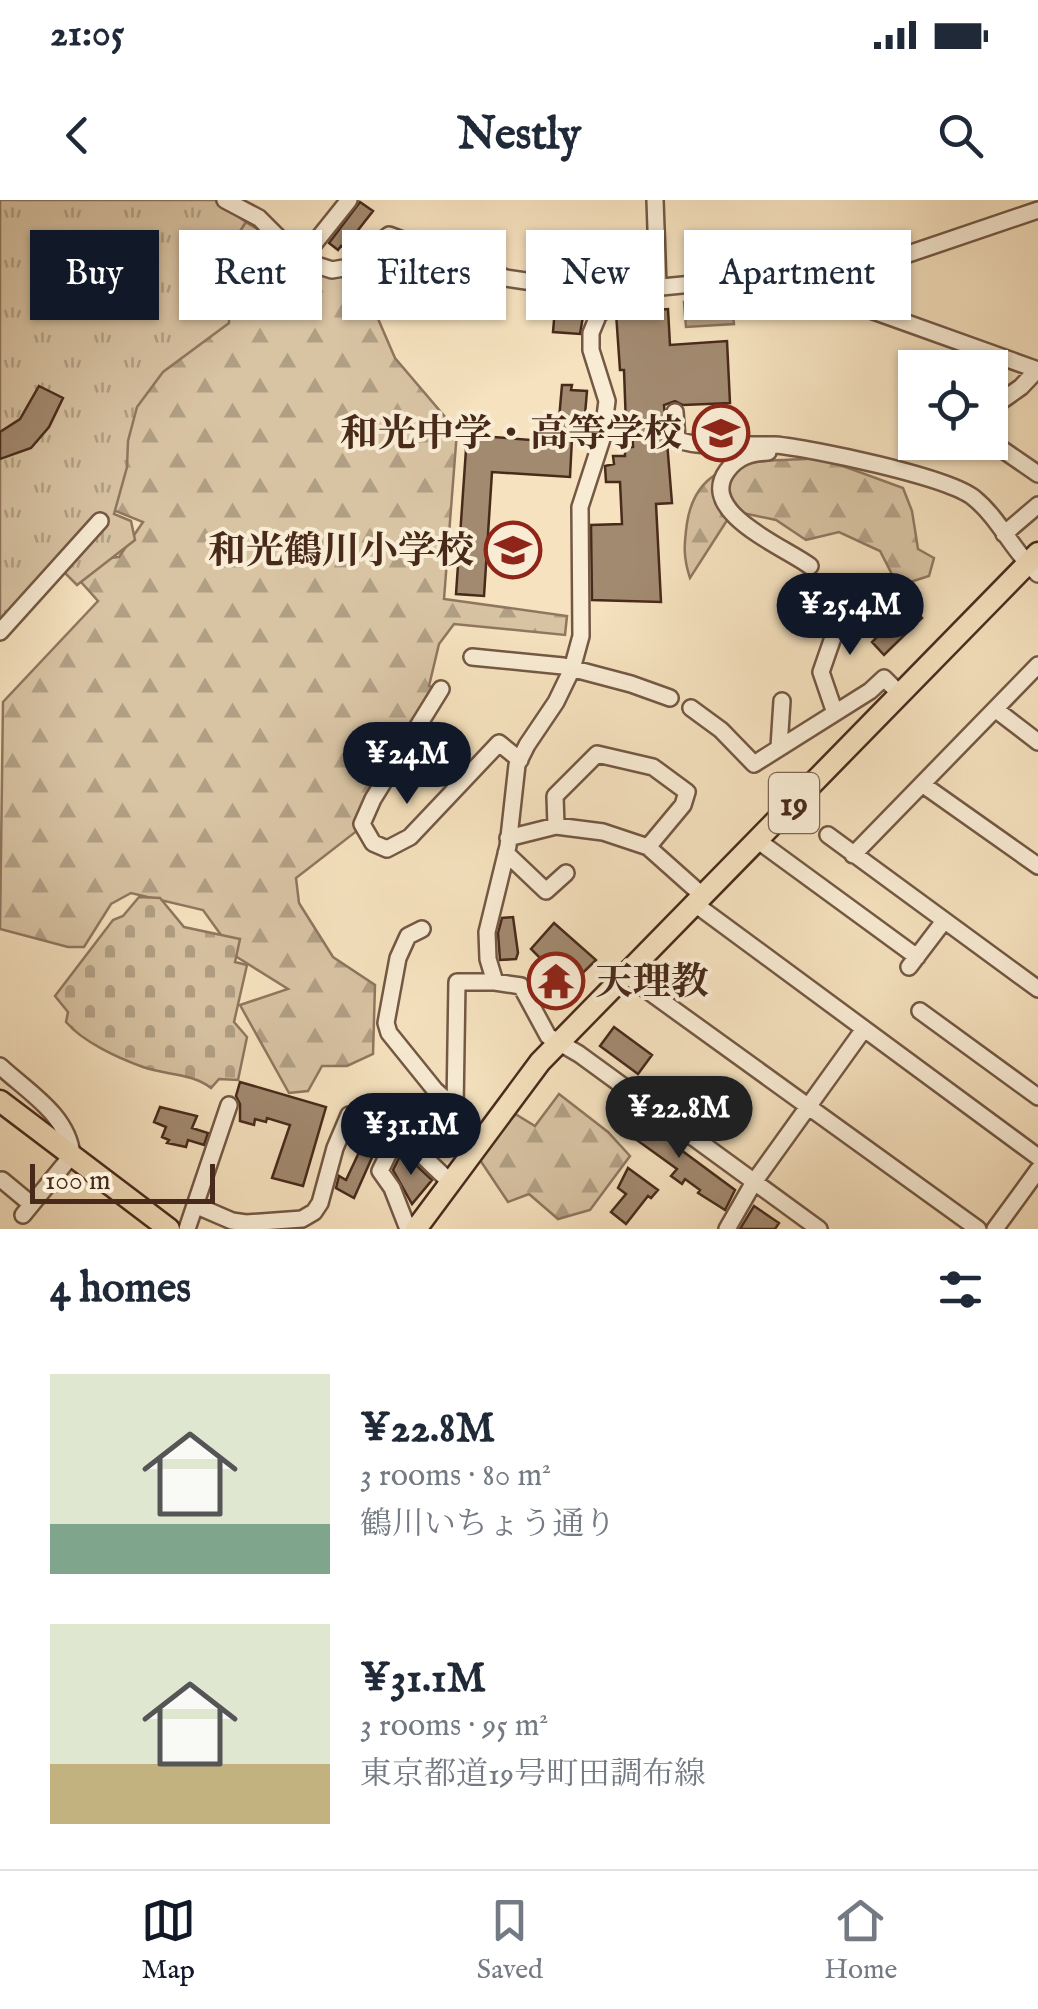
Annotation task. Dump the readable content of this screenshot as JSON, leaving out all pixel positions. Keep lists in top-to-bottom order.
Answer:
{
  "streets": {
    "main road": ["19"]
  },
  "places": {
    "school or university": ["和光中学・高等学校", "和光鶴川小学校"],
    "temple": ["天理教"]
  },
  "scale_bar": "100 m",
  "page": {
    "status": "21:05",
    "header": "Nestly",
    "chip": [
      "Buy",
      "Rent",
      "Filters",
      "New",
      "Apartment"
    ],
    "price": [
      "¥25.4M",
      "¥24M",
      "¥22.8M",
      "¥31.1M"
    ],
    "scale": "100 m",
    "heading": "4 homes",
    "list": [
      {
        "name": "¥22.8M",
        "note": "3 rooms · 80 m² · 鶴川いちょう通り"
      },
      {
        "name": "¥31.1M",
        "note": "3 rooms · 95 m² · 東京都道19号町田調布線"
      }
    ],
    "tabs": ["Map", "Saved", "Home"]
  }
}
